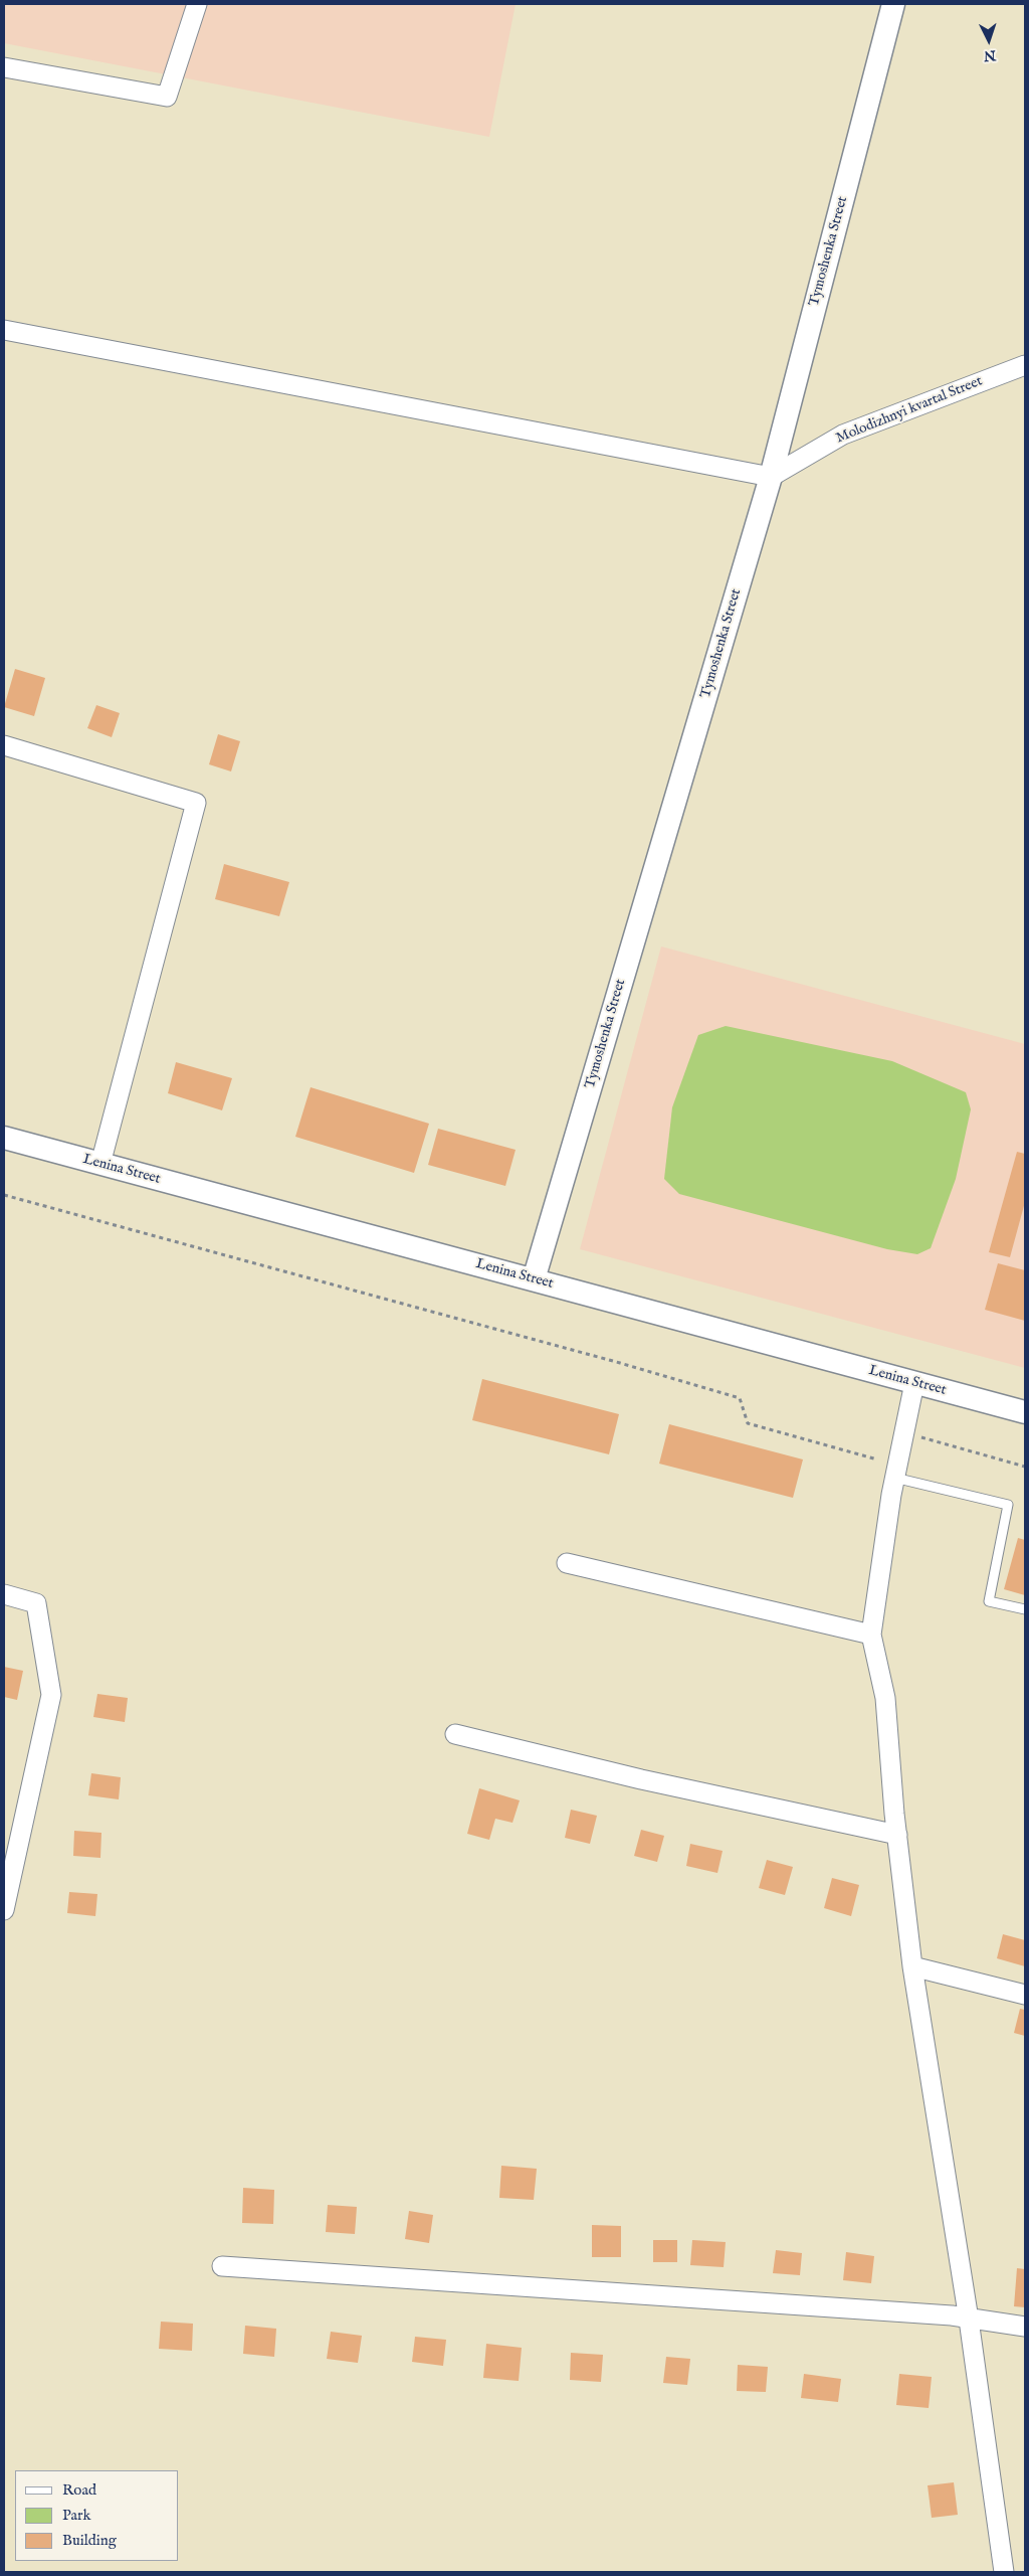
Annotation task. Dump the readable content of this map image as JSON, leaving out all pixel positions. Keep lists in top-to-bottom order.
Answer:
{
  "streets": {
    "street": ["Tymoshenka Street", "Molodizhnyi kvartal Street", "Lenina Street"]
  },
  "crossings": [
    ["Tymoshenka Street", "Molodizhnyi kvartal Street"],
    ["Tymoshenka Street", "Lenina Street"]
  ],
  "legend": ["Road", "Park", "Building"],
  "north": "bottom"
}
